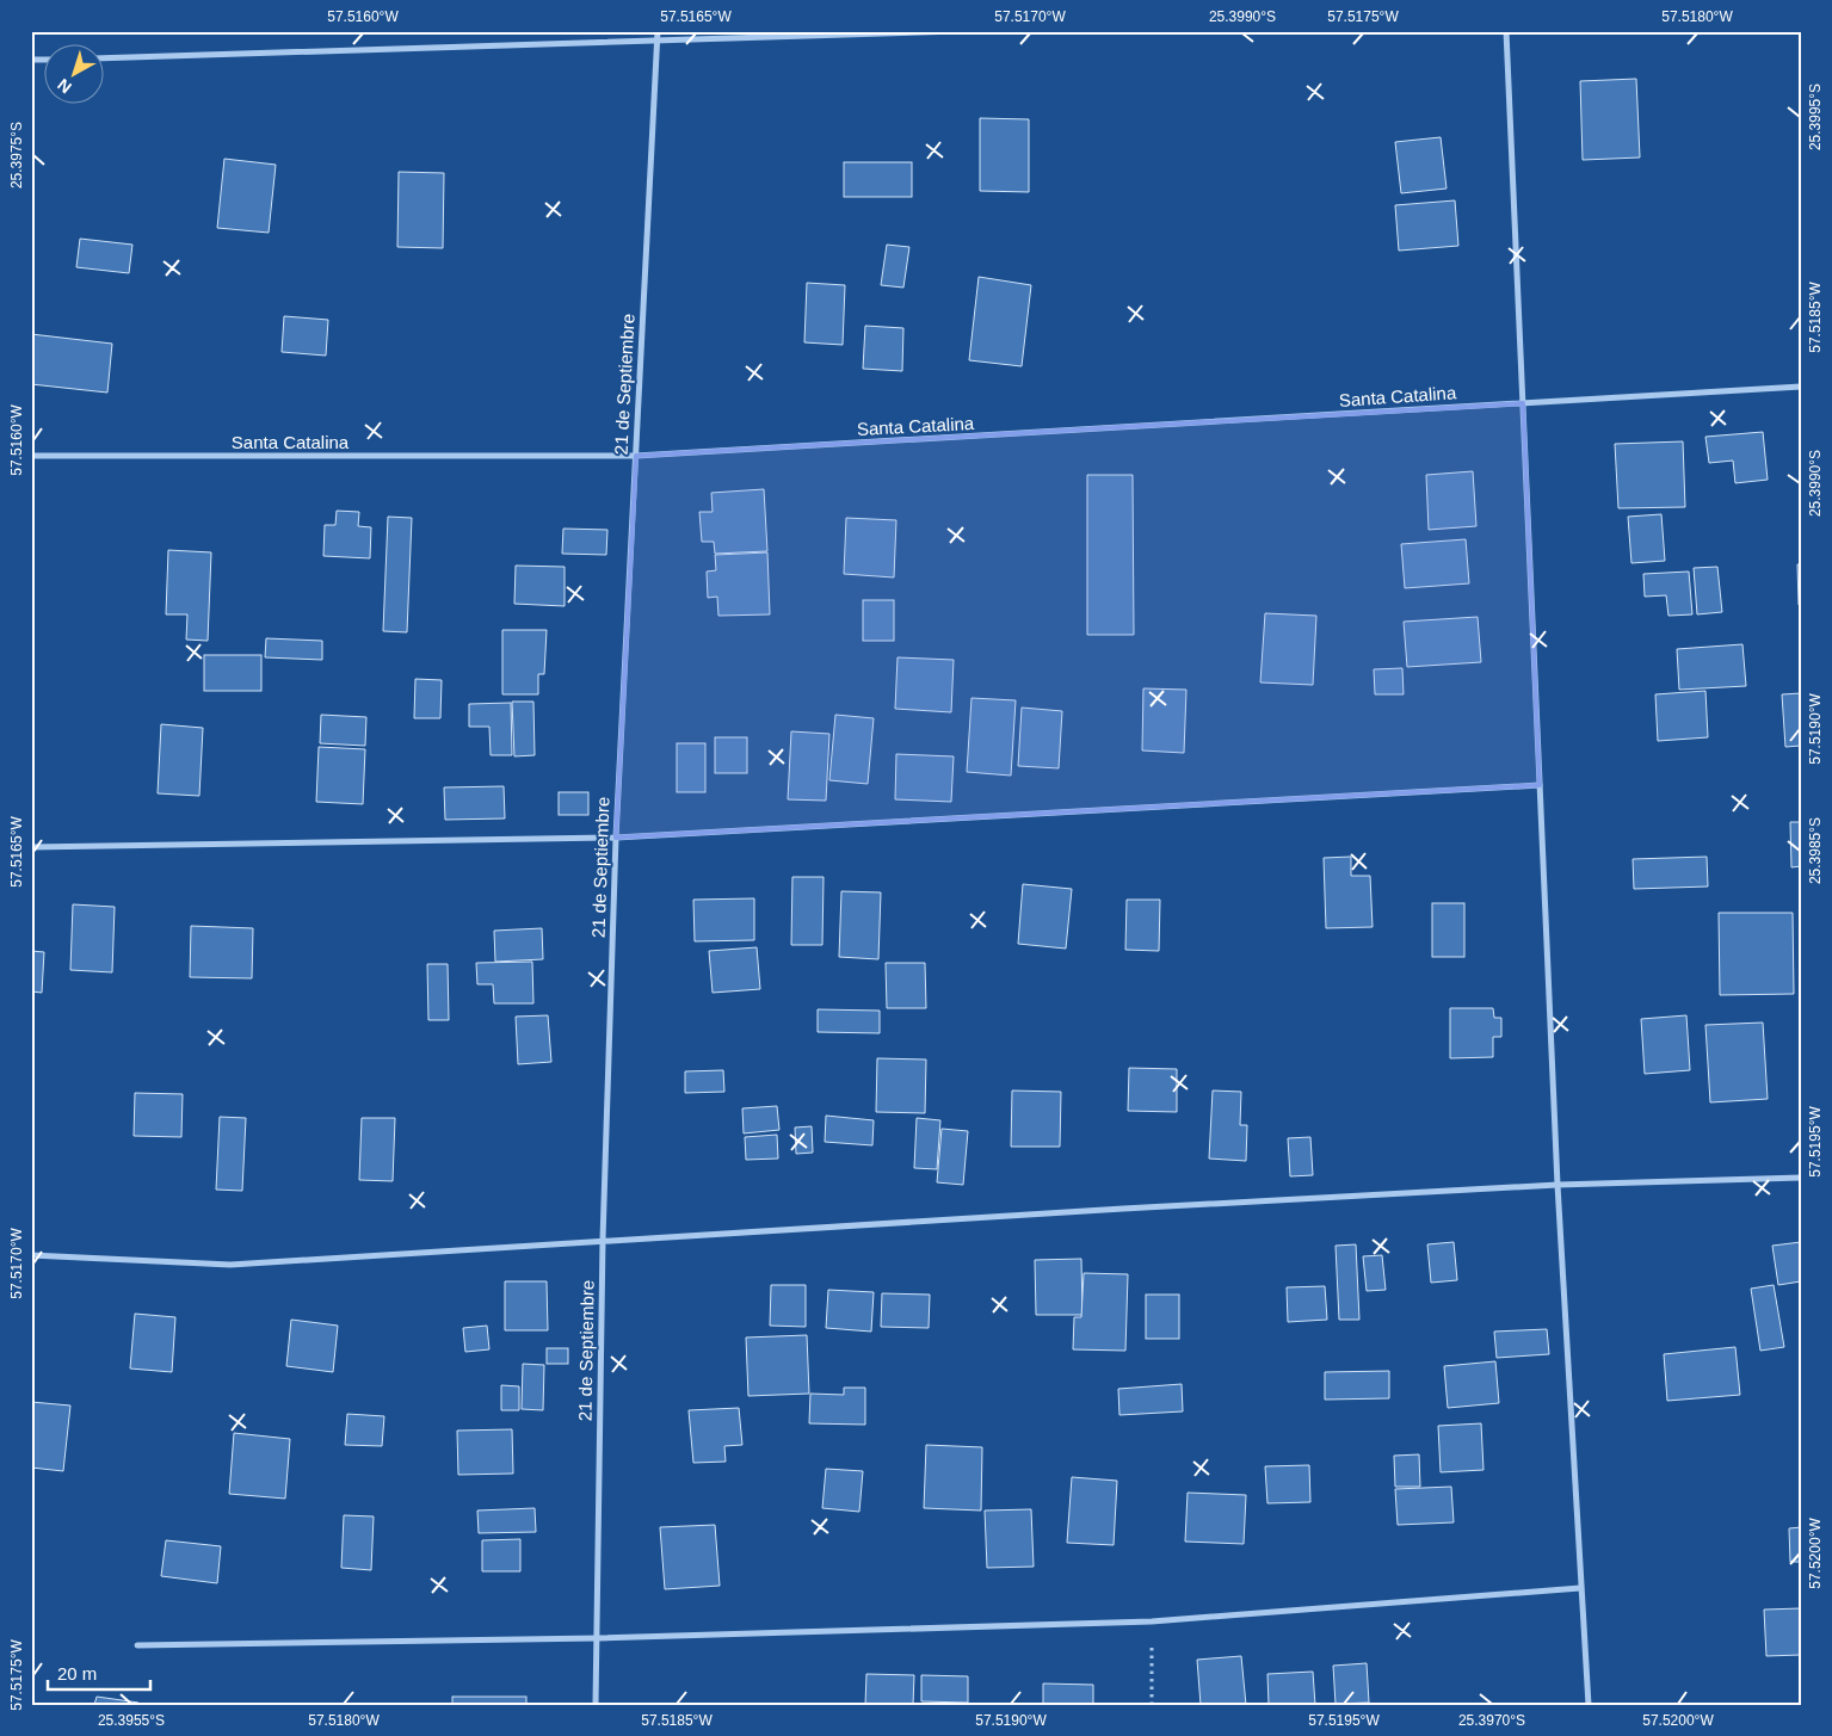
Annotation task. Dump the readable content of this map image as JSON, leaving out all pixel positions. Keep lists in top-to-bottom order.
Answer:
{
  "streets": {
    "street": ["21 de Septiembre", "Santa Catalina"]
  },
  "crossings": [
    ["21 de Septiembre", "Santa Catalina"]
  ],
  "scale_bar": "20 m",
  "north": "bottom left",
  "coordinates": [
    "57.5160°W",
    "57.5165°W",
    "57.5170°W",
    "25.3990°S",
    "57.5175°W",
    "57.5180°W",
    "25.3995°S",
    "25.3975°S",
    "57.5185°W",
    "57.5190°W",
    "25.3985°S",
    "57.5195°W",
    "57.5200°W",
    "25.3955°S",
    "25.3970°S"
  ]
}
